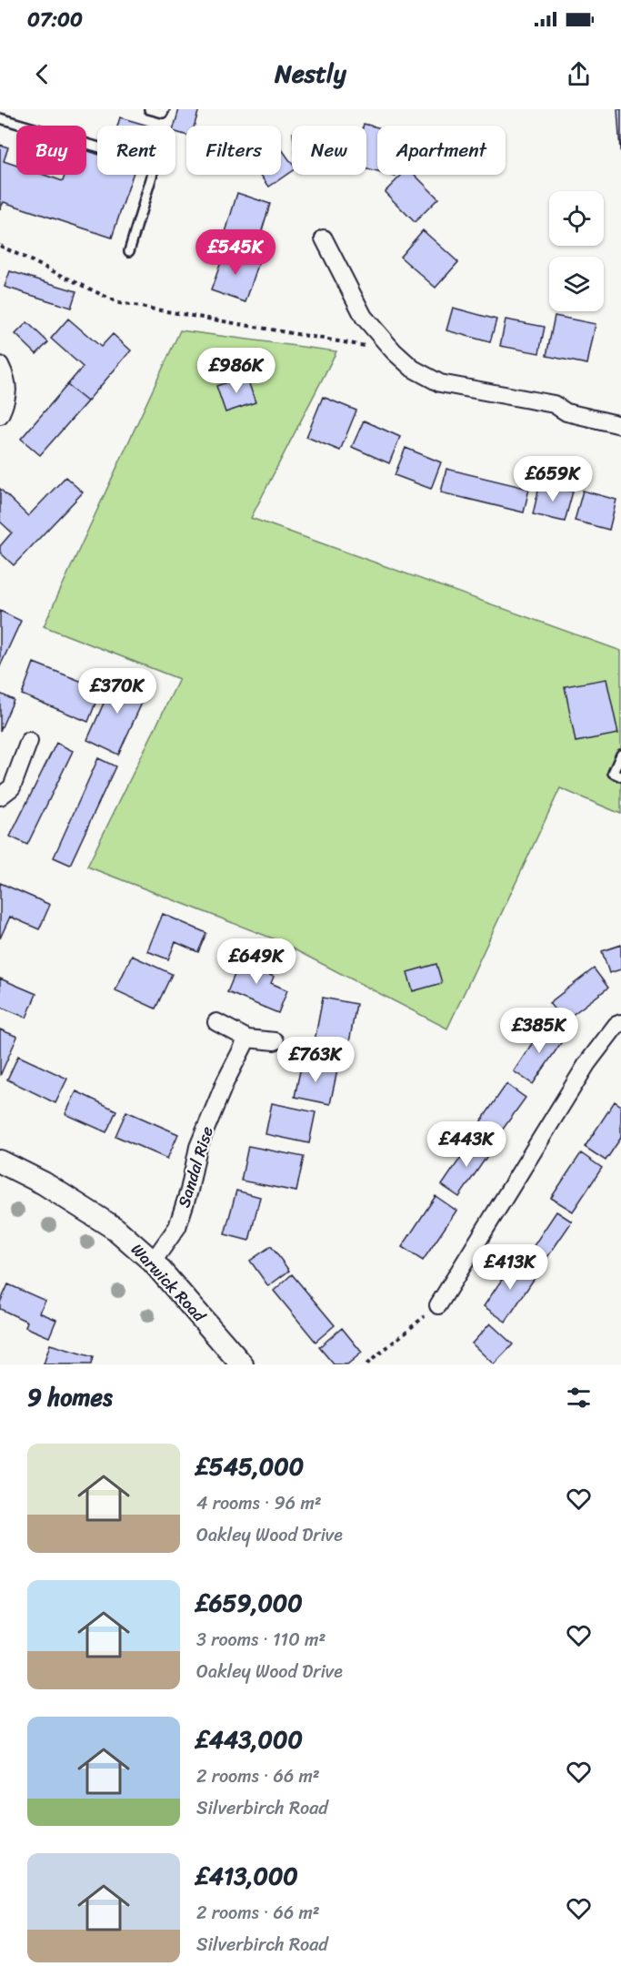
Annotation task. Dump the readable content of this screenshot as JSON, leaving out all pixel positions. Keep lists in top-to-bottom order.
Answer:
{
  "streets": {
    "main road": ["Warwick Road"],
    "street": ["Sandal Rise"]
  },
  "crossings": [
    ["Sandal Rise", "Warwick Road"]
  ],
  "page": {
    "status": "07:00",
    "header": "Nestly",
    "chip": [
      "Buy",
      "Rent",
      "Filters",
      "New",
      "Apartment"
    ],
    "price": [
      "£545K",
      "£986K",
      "£659K",
      "£370K",
      "£649K",
      "£385K",
      "£763K",
      "£443K",
      "£413K"
    ],
    "heading": "9 homes",
    "list": [
      {
        "name": "£545,000",
        "note": "4 rooms · 96 m² · Oakley Wood Drive"
      },
      {
        "name": "£659,000",
        "note": "3 rooms · 110 m² · Oakley Wood Drive"
      },
      {
        "name": "£443,000",
        "note": "2 rooms · 66 m² · Silverbirch Road"
      },
      {
        "name": "£413,000",
        "note": "2 rooms · 66 m² · Silverbirch Road"
      }
    ]
  }
}
